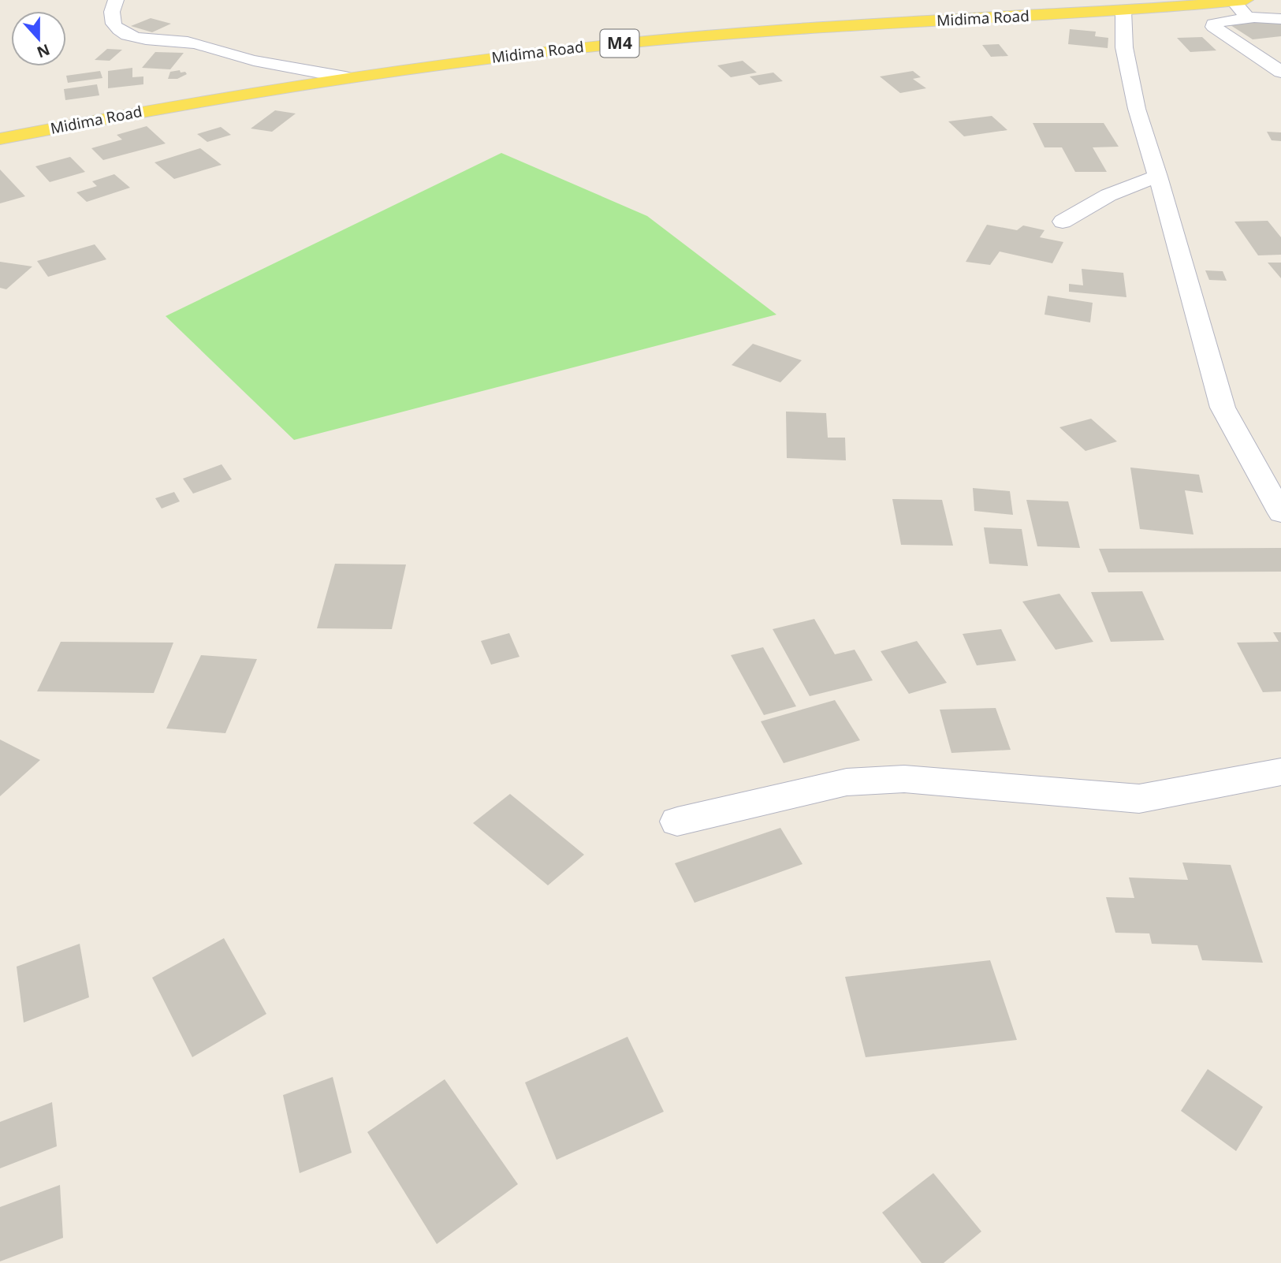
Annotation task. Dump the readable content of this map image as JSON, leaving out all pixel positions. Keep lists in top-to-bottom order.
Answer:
{
  "streets": {
    "main road": ["Midima Road", "M4"]
  },
  "north": "bottom"
}
